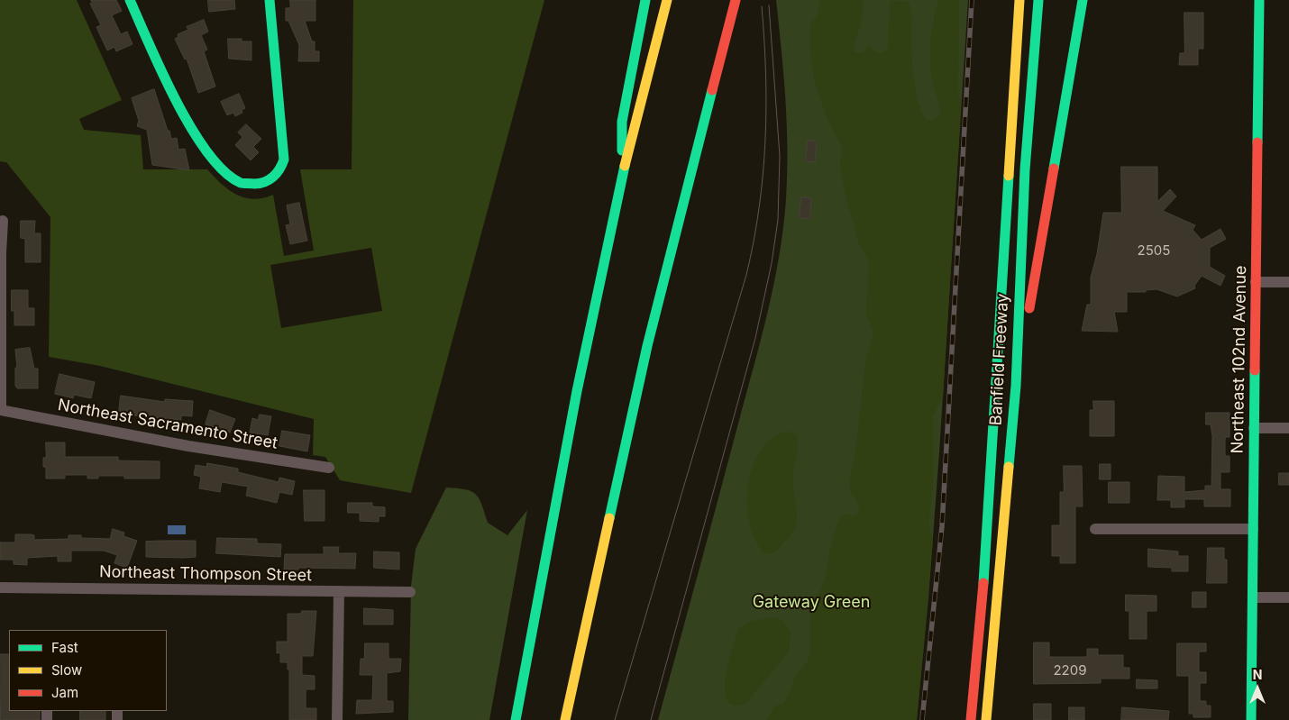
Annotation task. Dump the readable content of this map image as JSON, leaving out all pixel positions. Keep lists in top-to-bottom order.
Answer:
{
  "streets": {
    "main road": ["Banfield Freeway", "Northeast 102nd Avenue"],
    "street": ["Northeast Sacramento Street", "Northeast Thompson Street"]
  },
  "parks": ["Gateway Green"],
  "house_numbers": ["2505", "2209"],
  "legend": ["Fast", "Slow", "Jam"],
  "north": "top"
}
